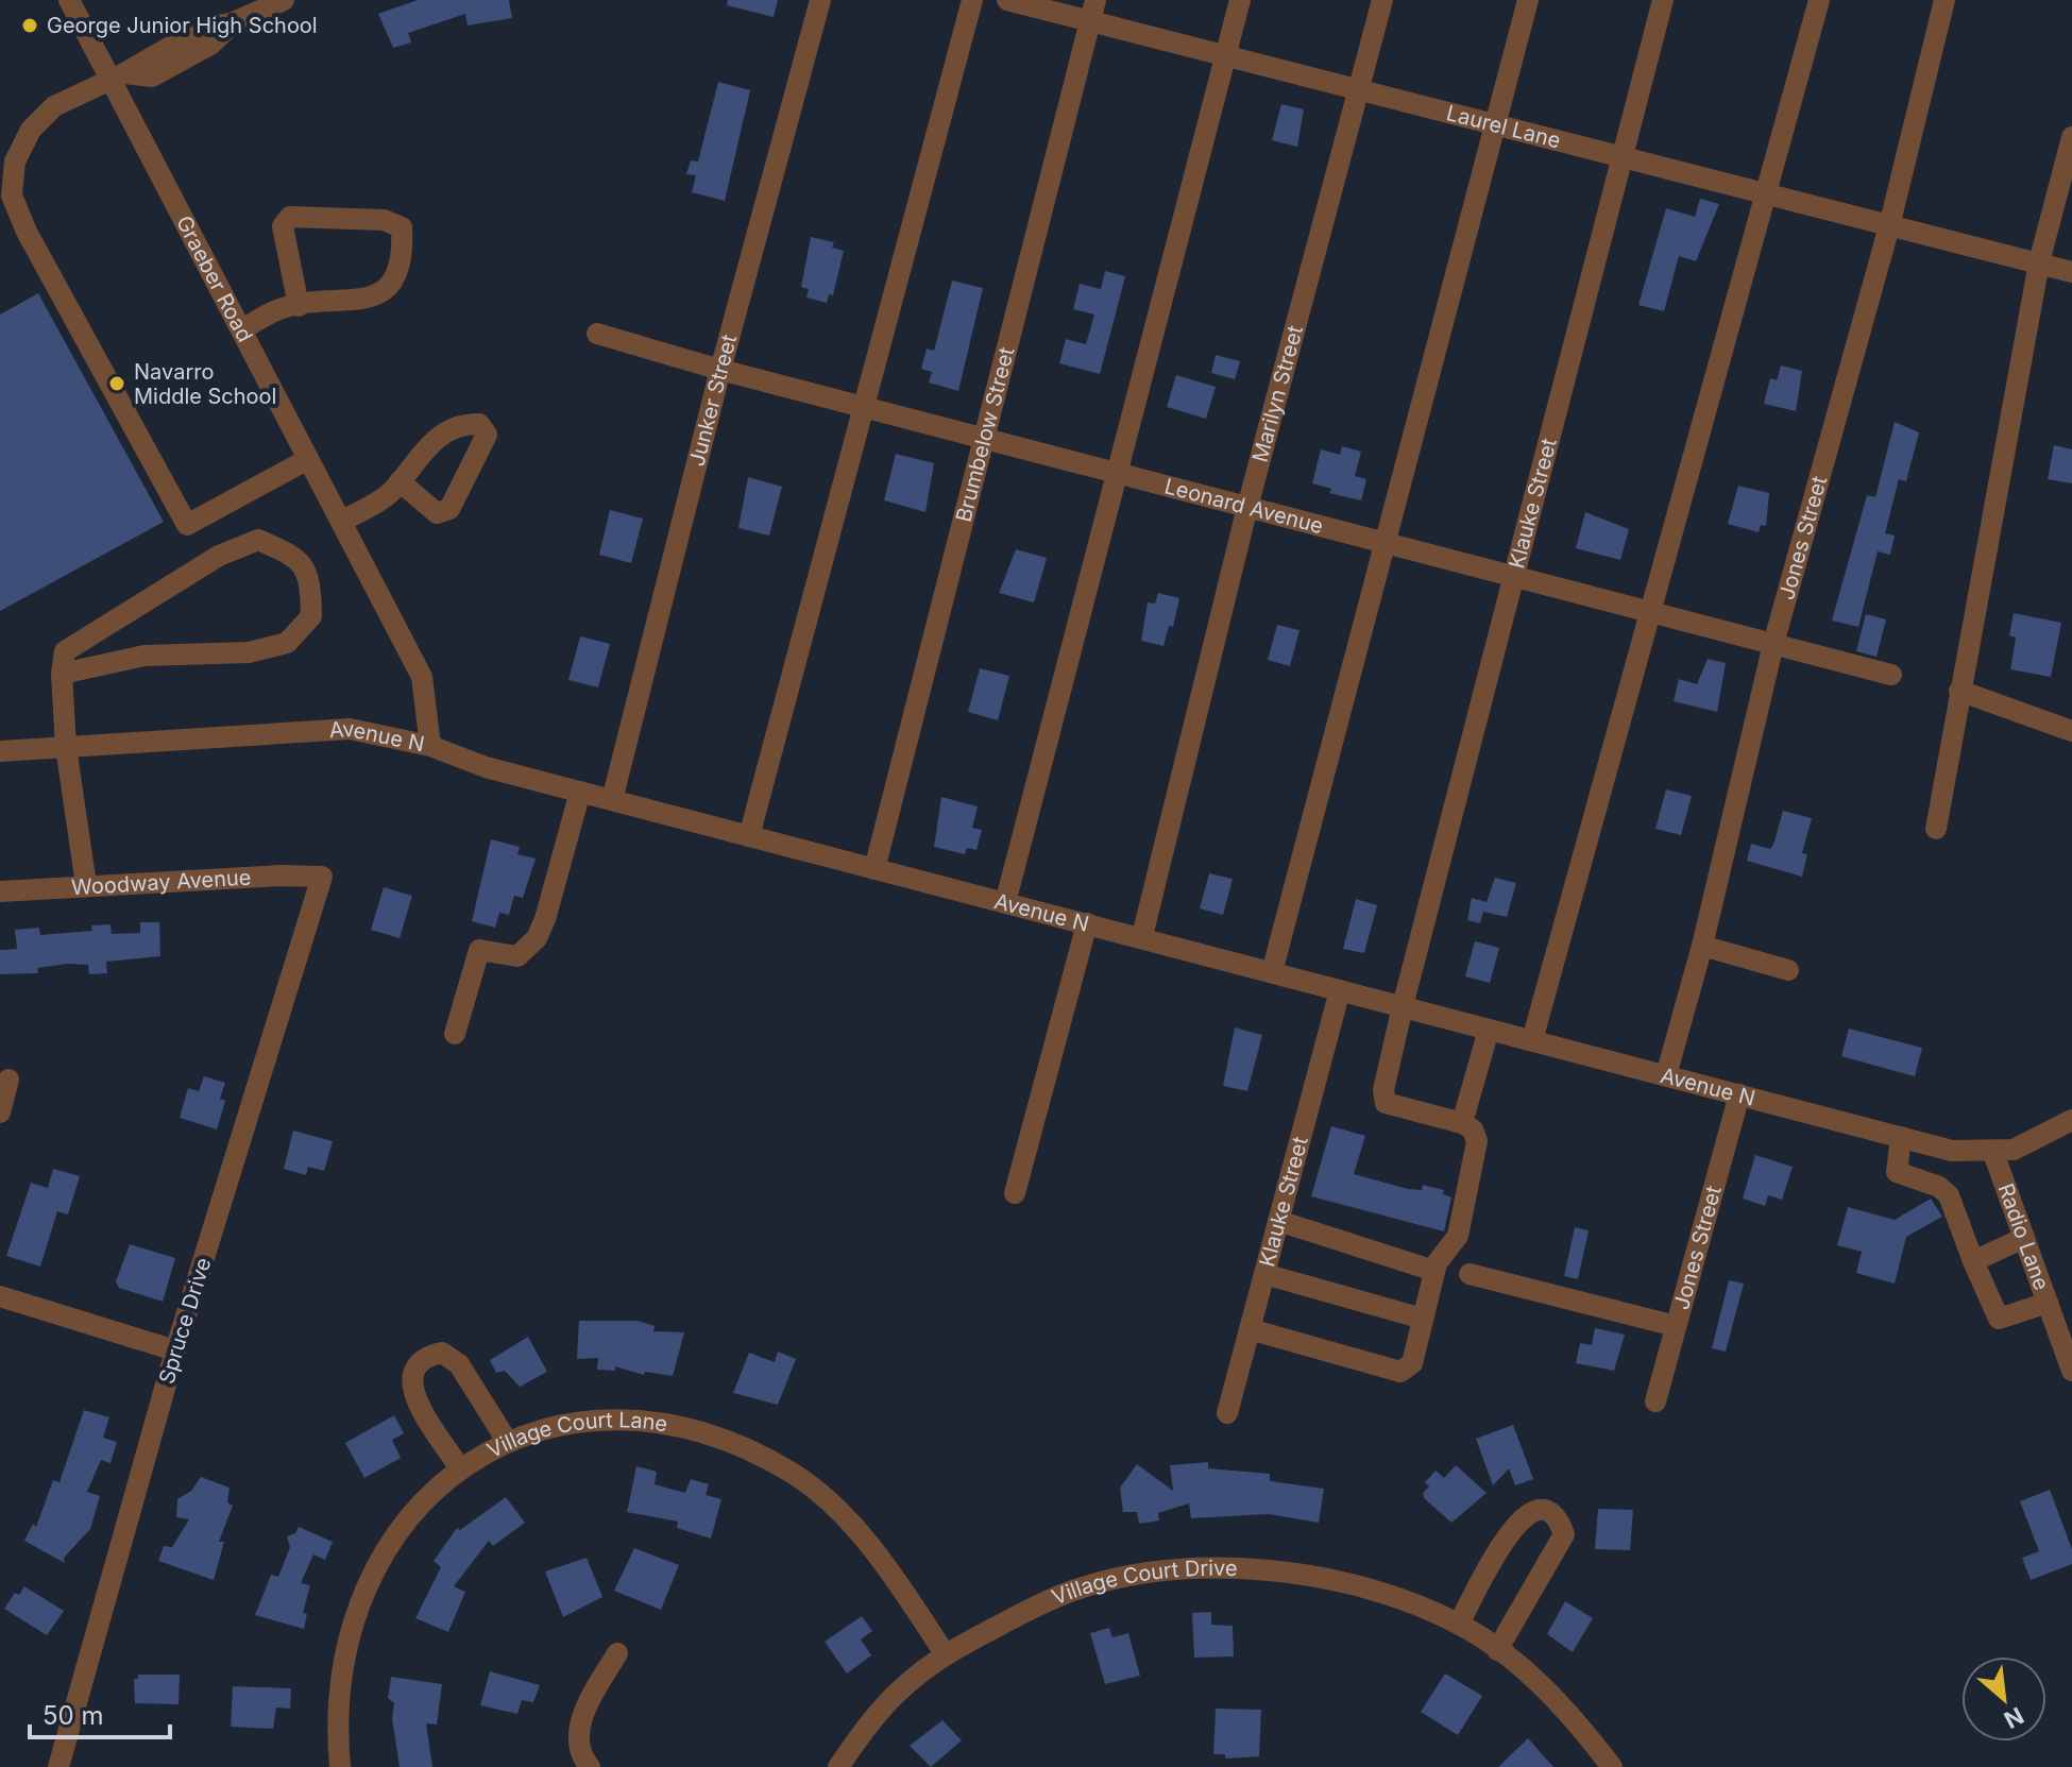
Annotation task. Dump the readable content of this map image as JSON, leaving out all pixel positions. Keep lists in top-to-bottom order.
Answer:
{
  "streets": {
    "street": [
      "Laurel Lane",
      "Graeber Road",
      "Marilyn Street",
      "Junker Street",
      "Brumbelow Street",
      "Klauke Street",
      "Leonard Avenue",
      "Jones Street",
      "Avenue N",
      "Woodway Avenue",
      "Radio Lane",
      "Spruce Drive",
      "Village Court Lane",
      "Village Court Drive"
    ]
  },
  "crossings": [
    ["Laurel Lane", "Marilyn Street"],
    ["Laurel Lane", "Brumbelow Street"],
    ["Laurel Lane", "Klauke Street"],
    ["Laurel Lane", "Jones Street"],
    ["Graeber Road", "Avenue N"],
    ["Marilyn Street", "Leonard Avenue"],
    ["Marilyn Street", "Avenue N"],
    ["Junker Street", "Leonard Avenue"],
    ["Junker Street", "Avenue N"],
    ["Brumbelow Street", "Leonard Avenue"],
    ["Brumbelow Street", "Avenue N"],
    ["Klauke Street", "Leonard Avenue"],
    ["Klauke Street", "Avenue N"],
    ["Leonard Avenue", "Jones Street"],
    ["Jones Street", "Avenue N"],
    ["Avenue N", "Radio Lane"],
    ["Woodway Avenue", "Spruce Drive"],
    ["Village Court Lane", "Village Court Drive"]
  ],
  "places": ["George Junior High School", "Navarro Middle School"],
  "scale_bar": "50 m",
  "north": "bottom right"
}
